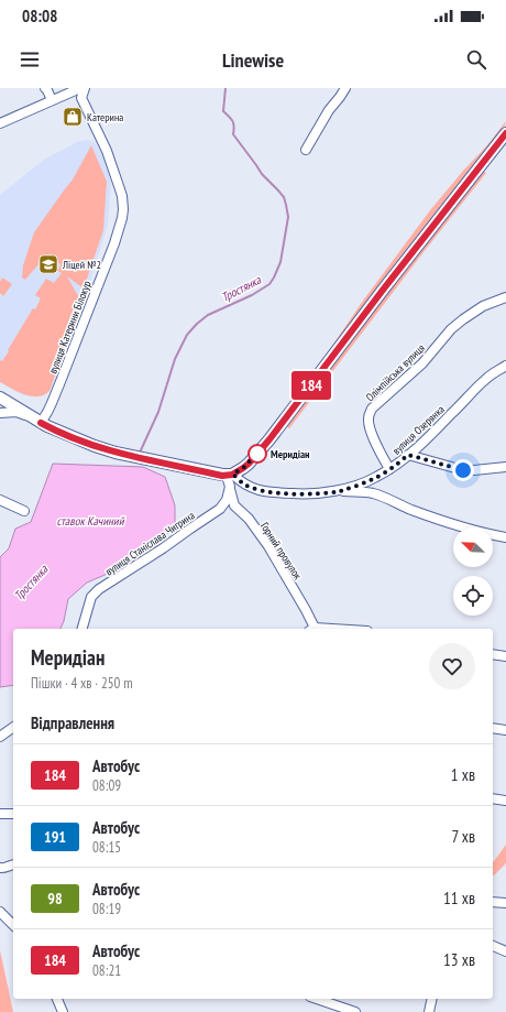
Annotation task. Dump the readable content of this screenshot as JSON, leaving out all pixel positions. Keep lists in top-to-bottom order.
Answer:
{
  "streets": {
    "street": [
      "вулиця Катерини Білокур",
      "Олімпійська вулиця",
      "вулиця Озерянка",
      "вулиця Станіслава Чигрина",
      "Горний провулок"
    ]
  },
  "crossings": [
    ["Олімпійська вулиця", "вулиця Озерянка"],
    ["вулиця Озерянка", "вулиця Станіслава Чигрина"],
    ["вулиця Озерянка", "Горний провулок"],
    ["вулиця Станіслава Чигрина", "Горний провулок"]
  ],
  "water": ["Тростянка", "ставок Качиний"],
  "places": {
    "shop": ["Катерина"],
    "school or university": ["Ліцей №2"],
    "other": ["Меридіан"]
  },
  "lines": ["bus line 184"],
  "north": "top left",
  "page": {
    "status": "08:08",
    "header": "Linewise",
    "on_map": "184",
    "heading": [
      ["Меридіан", "Пішки · 4 хв · 250 m"],
      "Відправлення"
    ],
    "list": [
      {
        "mark": "184",
        "name": "Автобус",
        "note": "08:09",
        "value": "1 хв"
      },
      {
        "mark": "191",
        "name": "Автобус",
        "note": "08:15",
        "value": "7 хв"
      },
      {
        "mark": "98",
        "name": "Автобус",
        "note": "08:19",
        "value": "11 хв"
      },
      {
        "mark": "184",
        "name": "Автобус",
        "note": "08:21",
        "value": "13 хв"
      }
    ]
  }
}
